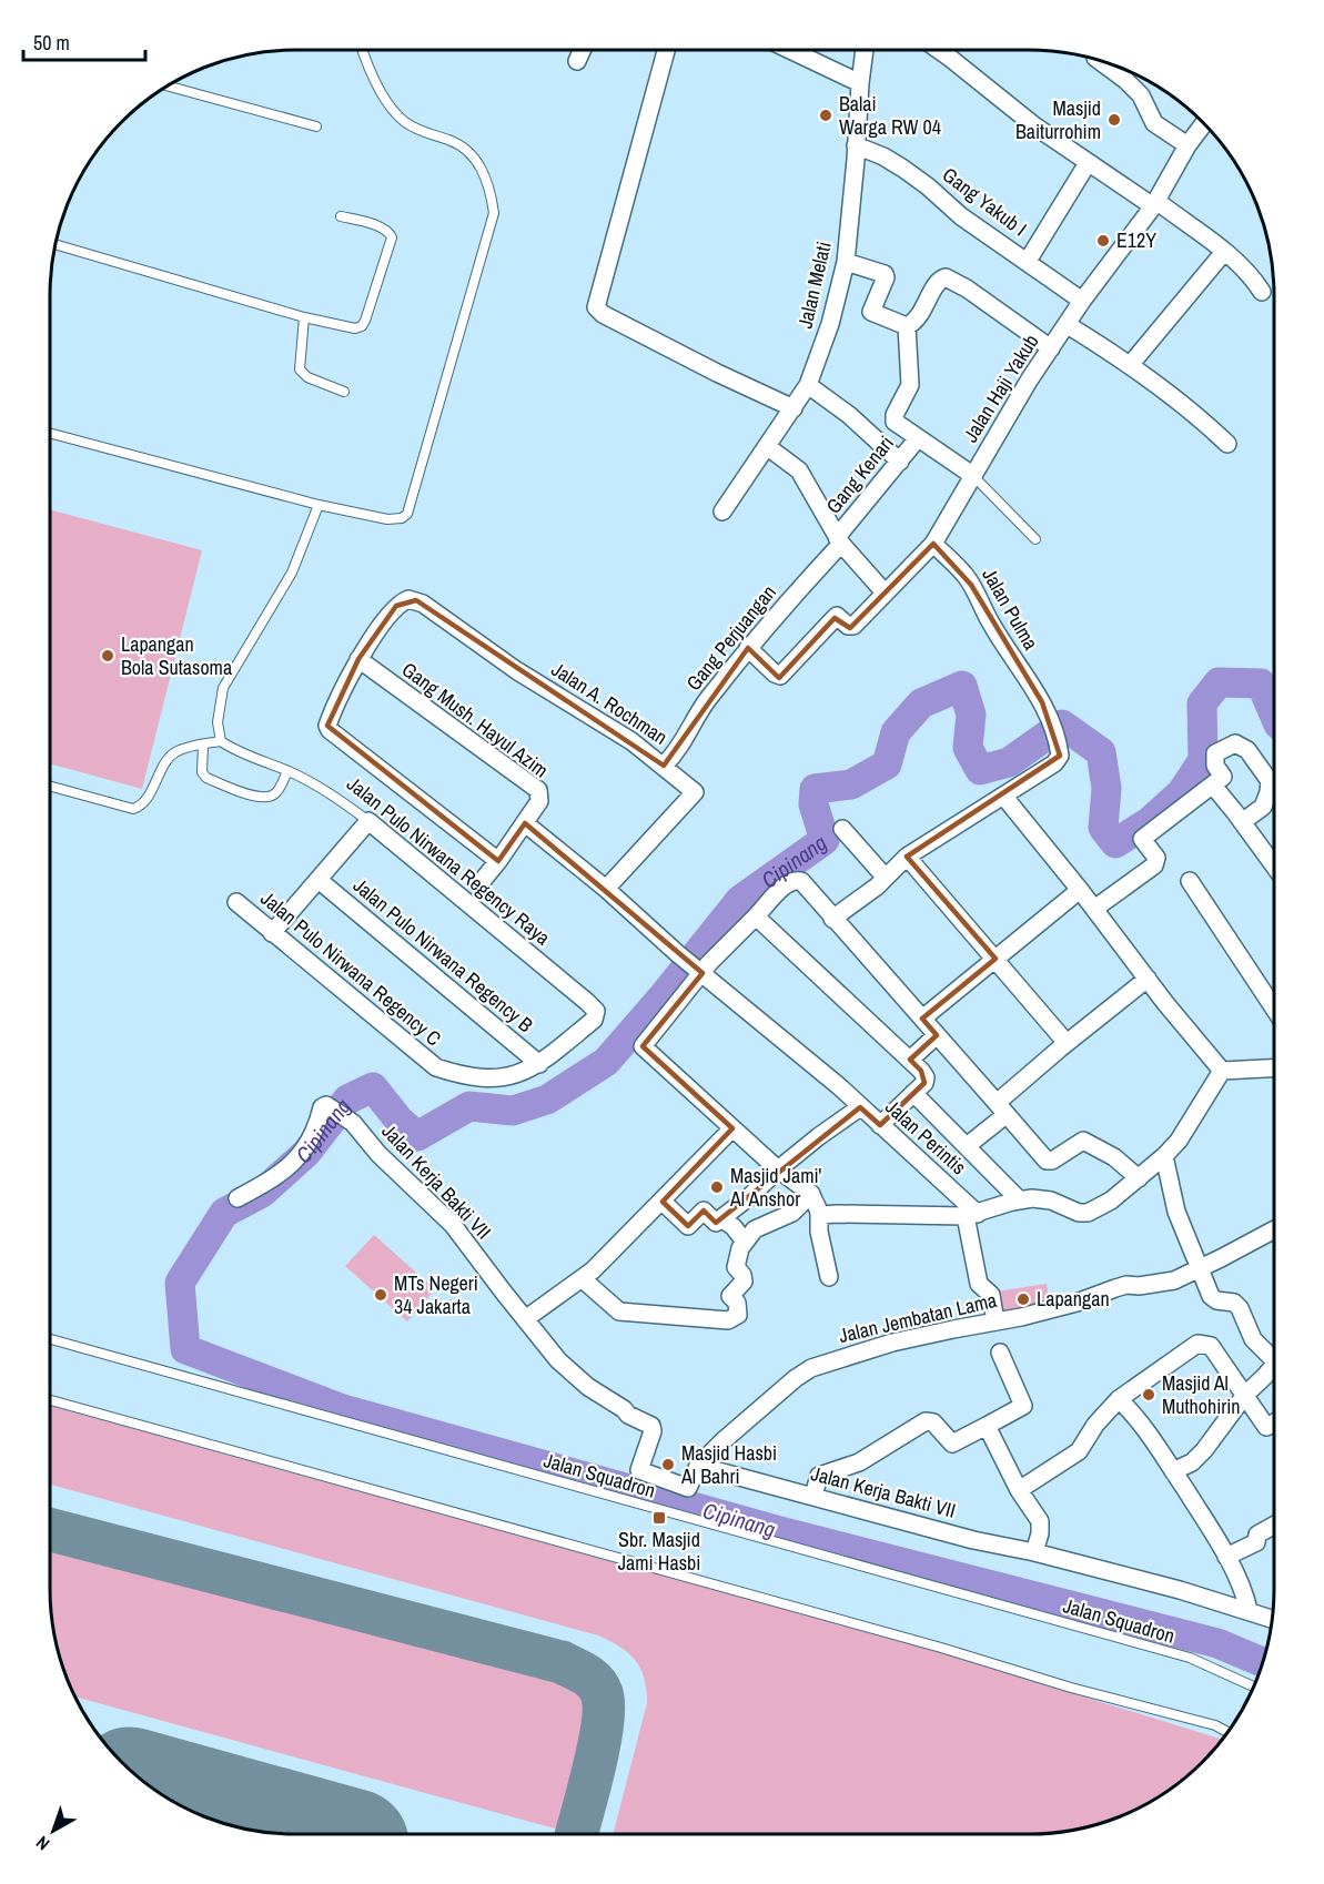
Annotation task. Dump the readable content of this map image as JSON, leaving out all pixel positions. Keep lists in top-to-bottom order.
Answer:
{
  "streets": {
    "street": [
      "Gang Yakub I",
      "Jalan Melati",
      "Jalan Haji Yakub",
      "Gang Kenari",
      "Jalan Pulma",
      "Gang Perjuangan",
      "Jalan A. Rochman",
      "Gang Mush. Hayul Azim",
      "Jalan Pulo Nirwana Regency Raya",
      "Jalan Pulo Nirwana Regency B",
      "Jalan Pulo Nirwana Regency C",
      "Jalan Perintis",
      "Jalan Kerja Bakti VII",
      "Jalan Jembatan Lama"
    ],
    "lane": ["Jalan Squadron"]
  },
  "crossings": [
    ["Gang Yakub I", "Jalan Melati"],
    ["Gang Yakub I", "Jalan Haji Yakub"],
    ["Jalan Haji Yakub", "Jalan Pulma"],
    ["Jalan Haji Yakub", "Gang Perjuangan"],
    ["Gang Kenari", "Gang Perjuangan"],
    ["Gang Perjuangan", "Jalan A. Rochman"],
    ["Jalan A. Rochman", "Gang Mush. Hayul Azim"],
    ["Jalan Pulo Nirwana Regency Raya", "Jalan Pulo Nirwana Regency B"],
    ["Jalan Pulo Nirwana Regency Raya", "Jalan Pulo Nirwana Regency C"],
    ["Jalan Kerja Bakti VII", "Jalan Jembatan Lama"]
  ],
  "water": ["Cipinang"],
  "places": {
    "other": [
      "Balai Warga RW 04",
      "Masjid Baiturrohim",
      "E12Y",
      "Lapangan Bola Sutasoma",
      "Masjid Jami' Al Anshor",
      "MTs Negeri 34 Jakarta",
      "Lapangan",
      "Masjid Al Muthohirin",
      "Masjid Hasbi Al Bahri"
    ],
    "transit": ["Sbr. Masjid Jami Hasbi"]
  },
  "scale_bar": "50 m",
  "north": "bottom left"
}
